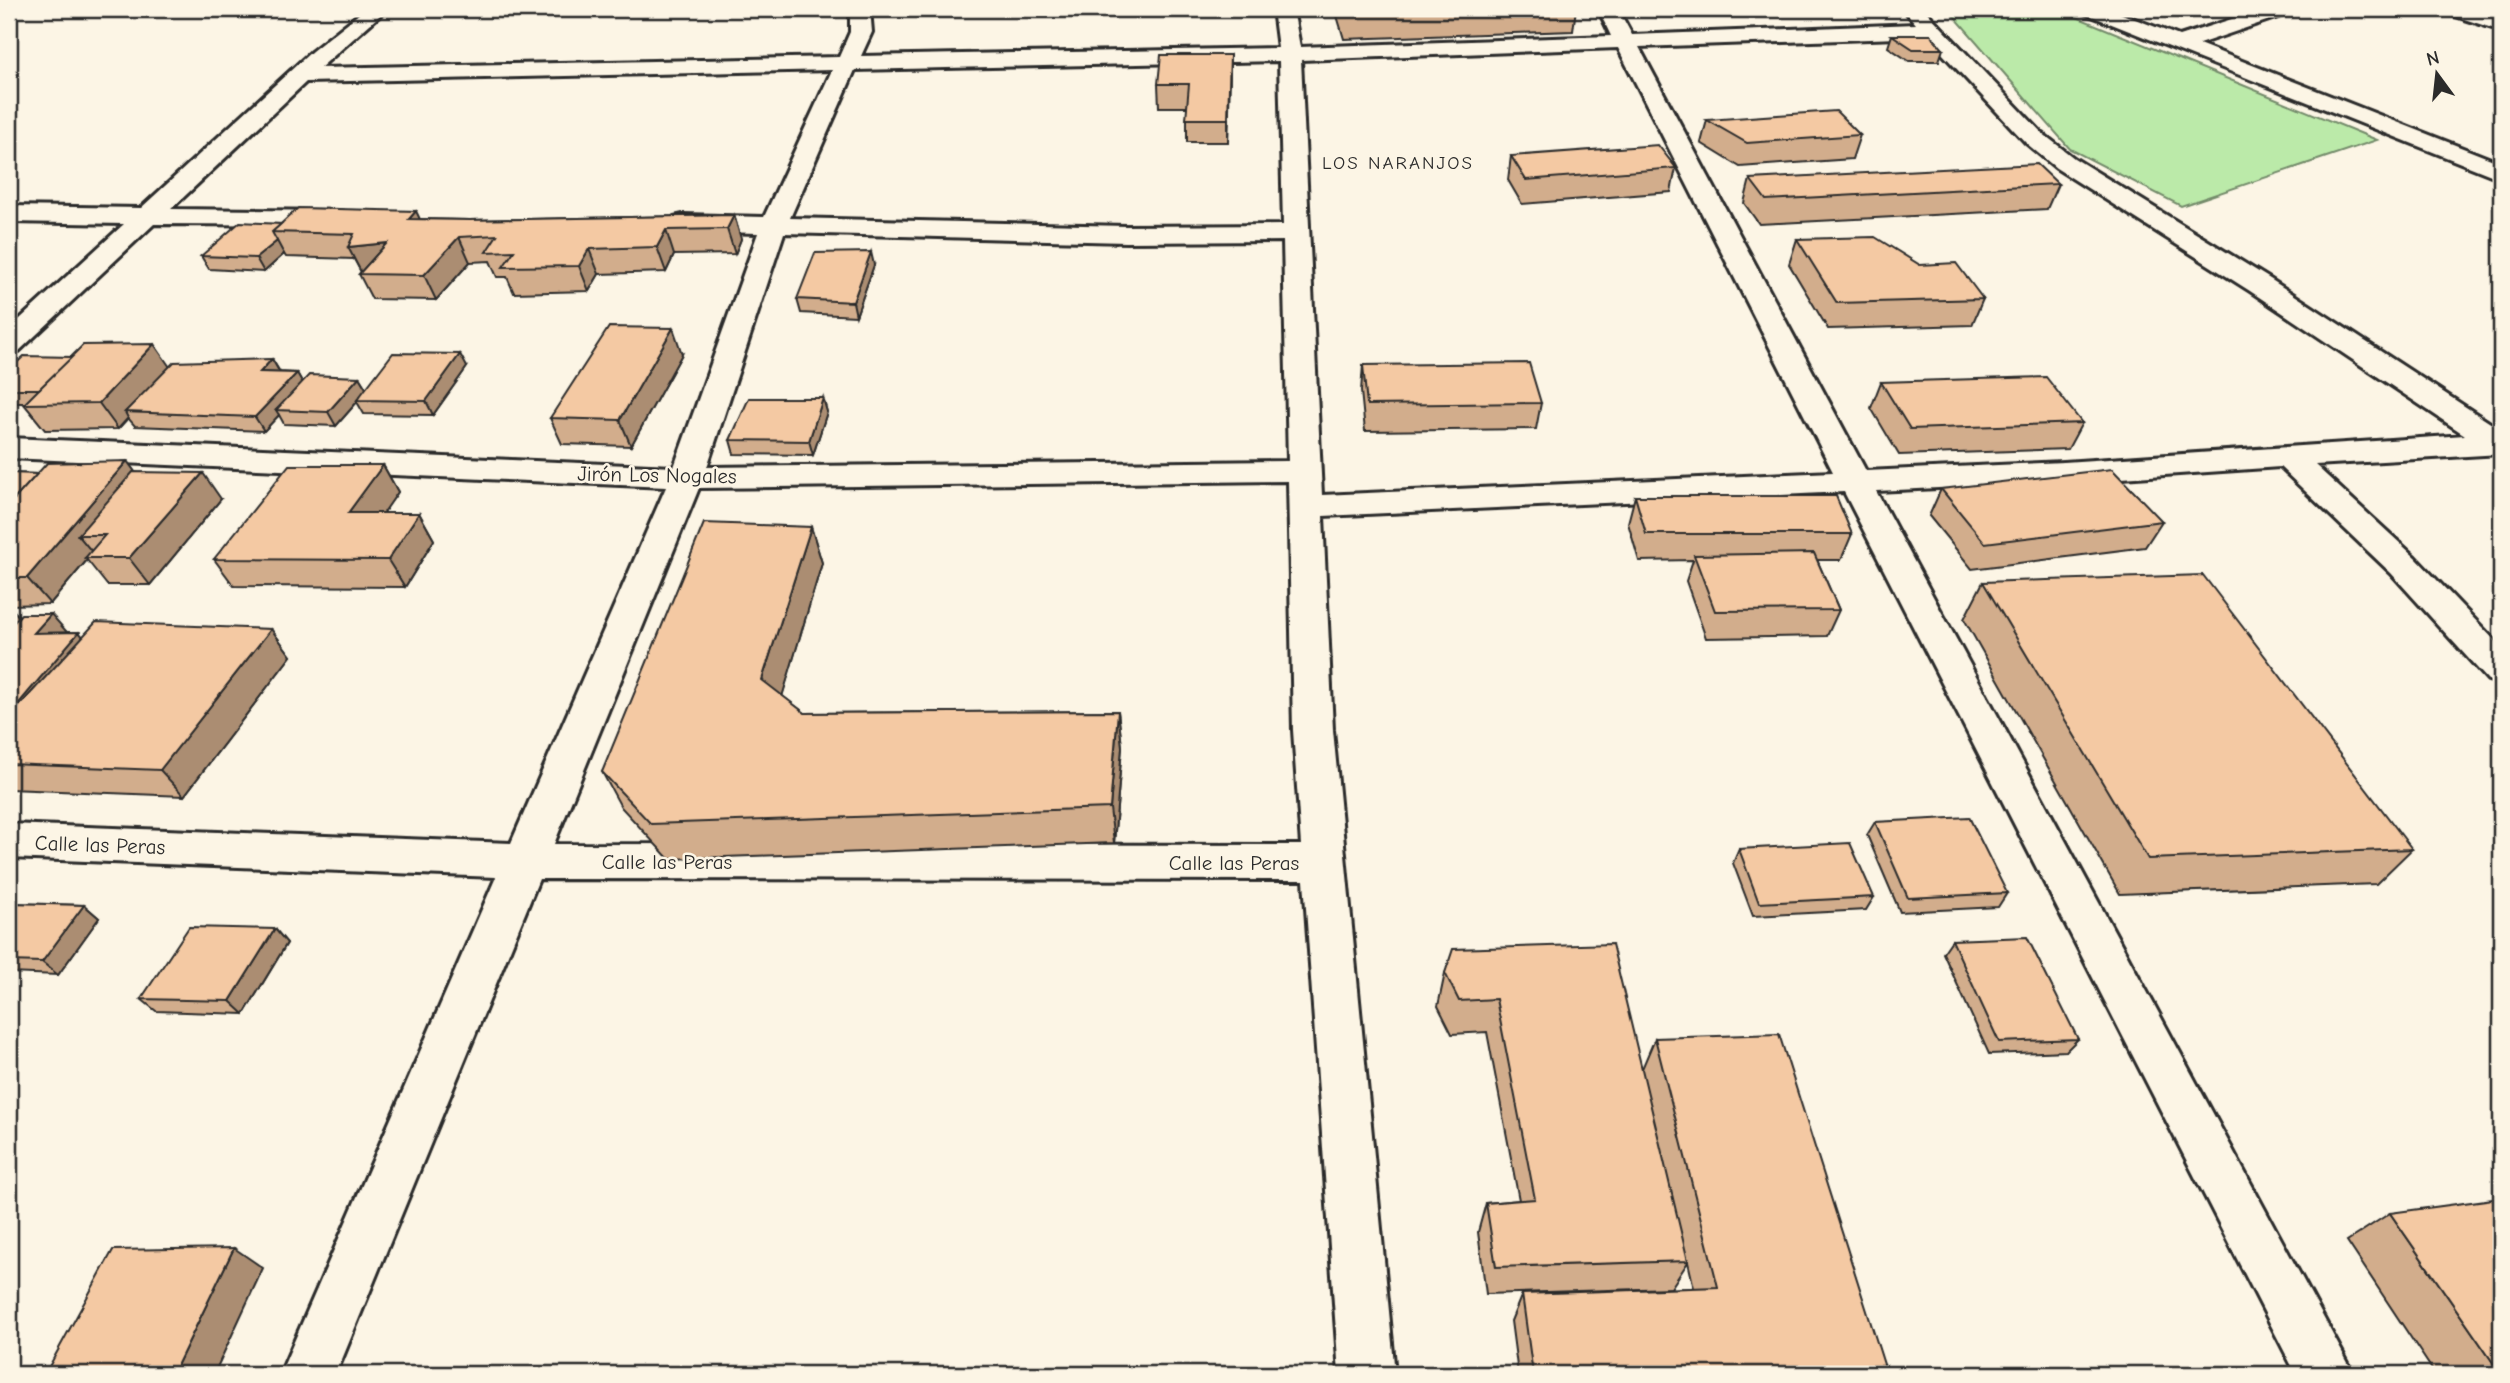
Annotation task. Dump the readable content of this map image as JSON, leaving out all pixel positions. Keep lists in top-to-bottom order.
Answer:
{
  "streets": {
    "street": ["Jirón Los Nogales", "Calle las Peras"]
  },
  "districts": ["LOS NARANJOS"],
  "north": "top"
}
